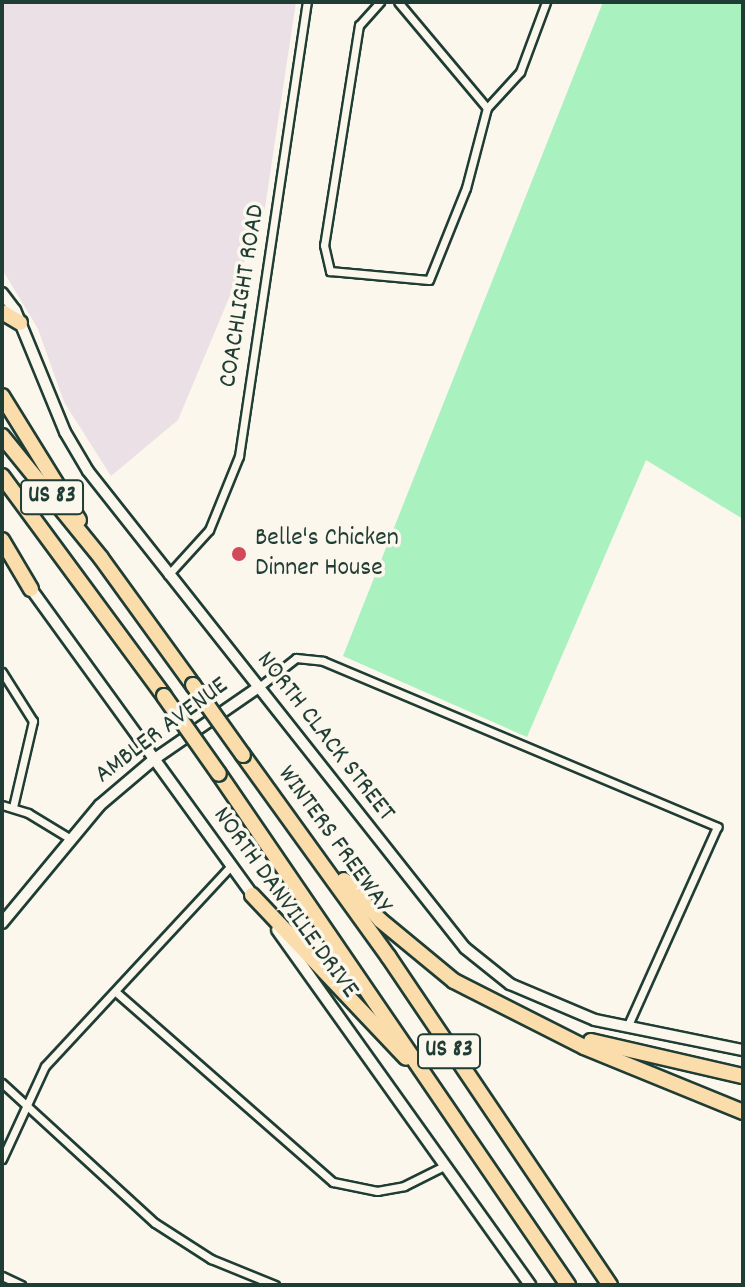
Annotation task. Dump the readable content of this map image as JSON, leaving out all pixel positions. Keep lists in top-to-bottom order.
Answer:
{
  "streets": {
    "highway": ["US 83", "WINTERS FREEWAY"],
    "main road": ["AMBLER AVENUE", "NORTH CLACK STREET", "NORTH DANVILLE DRIVE"],
    "street": ["COACHLIGHT ROAD"]
  },
  "crossings": [
    ["COACHLIGHT ROAD", "NORTH CLACK STREET"],
    ["AMBLER AVENUE", "NORTH CLACK STREET"],
    ["AMBLER AVENUE", "NORTH DANVILLE DRIVE"]
  ],
  "places": ["Belle's Chicken Dinner House"]
}
